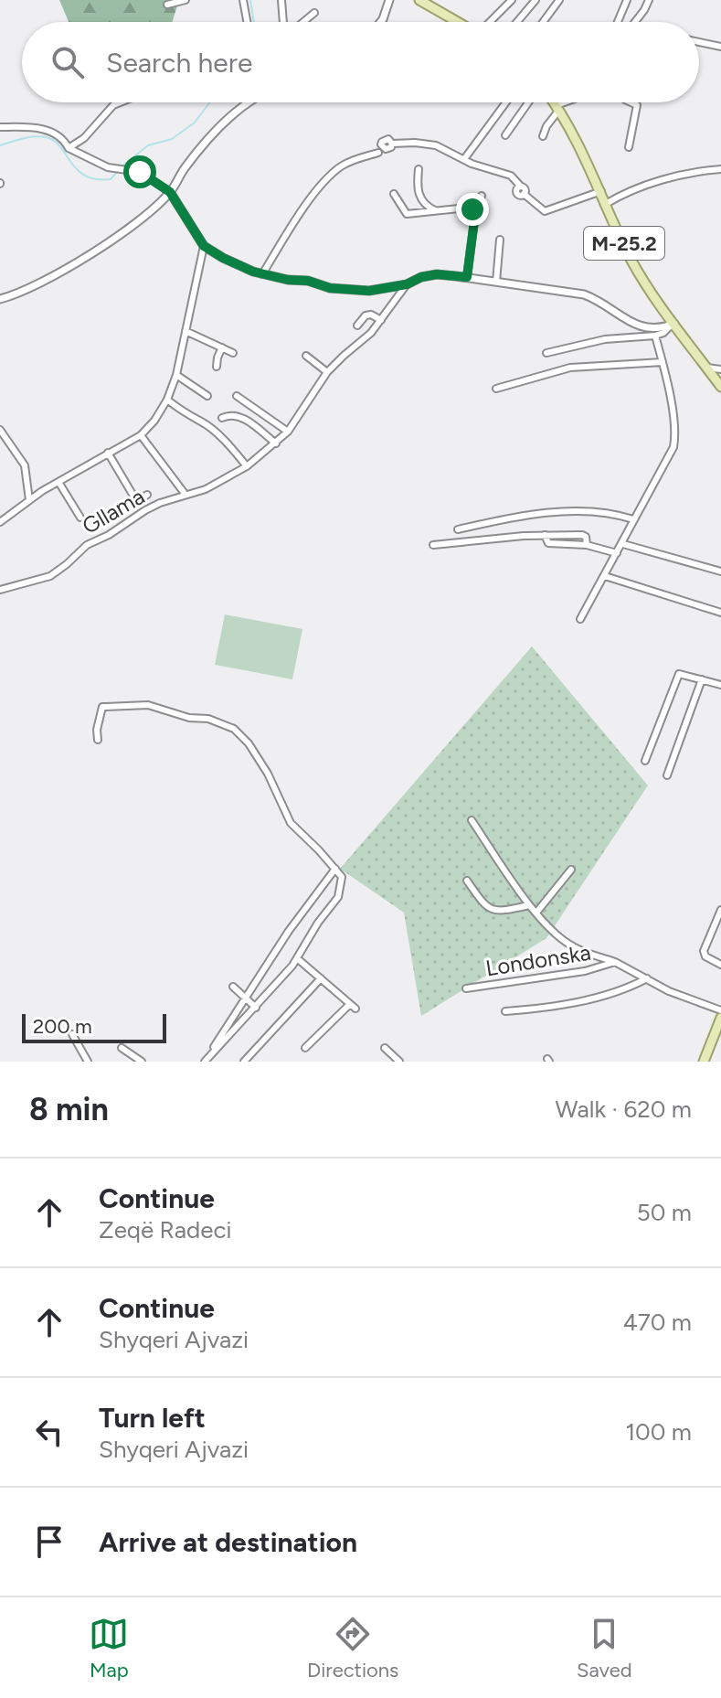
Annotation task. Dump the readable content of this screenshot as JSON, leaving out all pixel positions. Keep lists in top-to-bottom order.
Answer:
{
  "streets": {
    "main road": ["M-25.2"],
    "street": ["Gllama", "Londonska"]
  },
  "scale_bar": "200 m",
  "page": {
    "search": "Search here",
    "scale": "200 m",
    "heading": ["8 min", "Walk · 620 m"],
    "list": [
      ["Continue", "Zeqë Radeci", "50 m"],
      ["Continue", "Shyqeri Ajvazi", "470 m"],
      ["Turn left", "Shyqeri Ajvazi", "100 m"],
      "Arrive at destination"
    ],
    "nav": ["Map", "Directions", "Saved"]
  }
}
